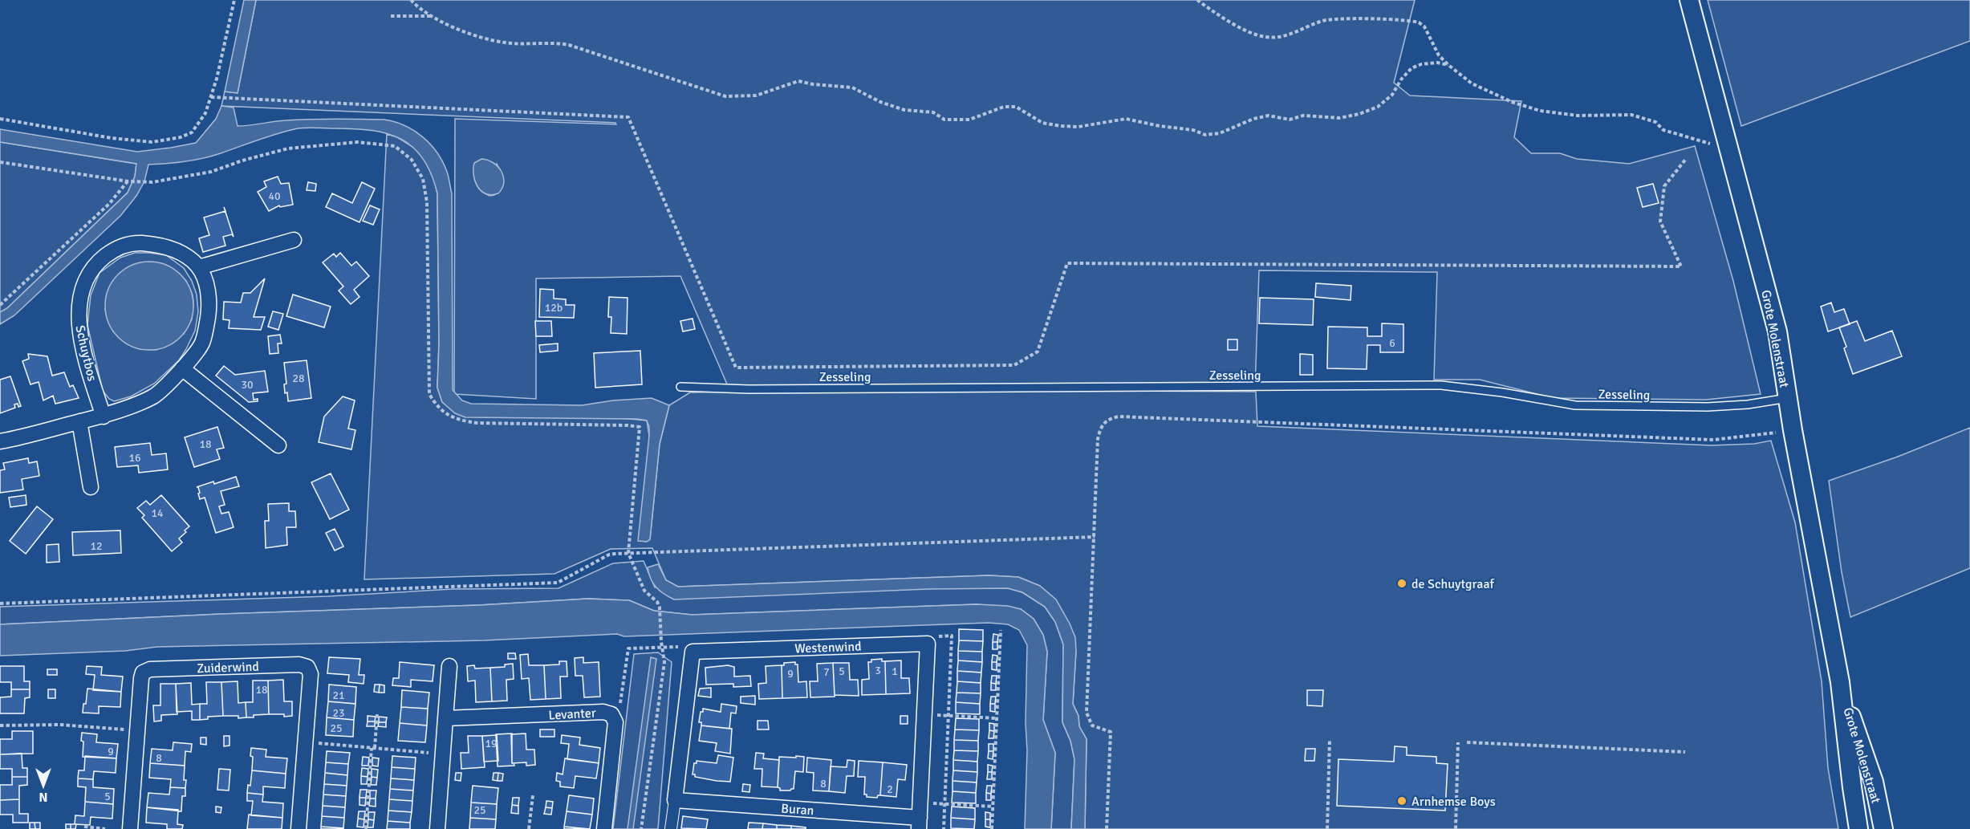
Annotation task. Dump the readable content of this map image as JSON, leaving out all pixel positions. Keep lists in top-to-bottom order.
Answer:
{
  "streets": {
    "street": [
      "Grote Molenstraat",
      "Schuytbos",
      "Westenwind",
      "Zuiderwind",
      "Levanter",
      "Buran"
    ],
    "lane": ["Zesseling"]
  },
  "crossings": [
    ["Grote Molenstraat", "Zesseling"]
  ],
  "places": ["de Schuytgraaf", "Arnhemse Boys"],
  "house_numbers": [
    "40",
    "12b",
    "6",
    "28",
    "30",
    "18",
    "16",
    "14",
    "12",
    "3",
    "5",
    "1",
    "7",
    "9",
    "18",
    "21",
    "23",
    "25",
    "19",
    "9",
    "8",
    "8",
    "2",
    "5",
    "25"
  ],
  "north": "bottom"
}
